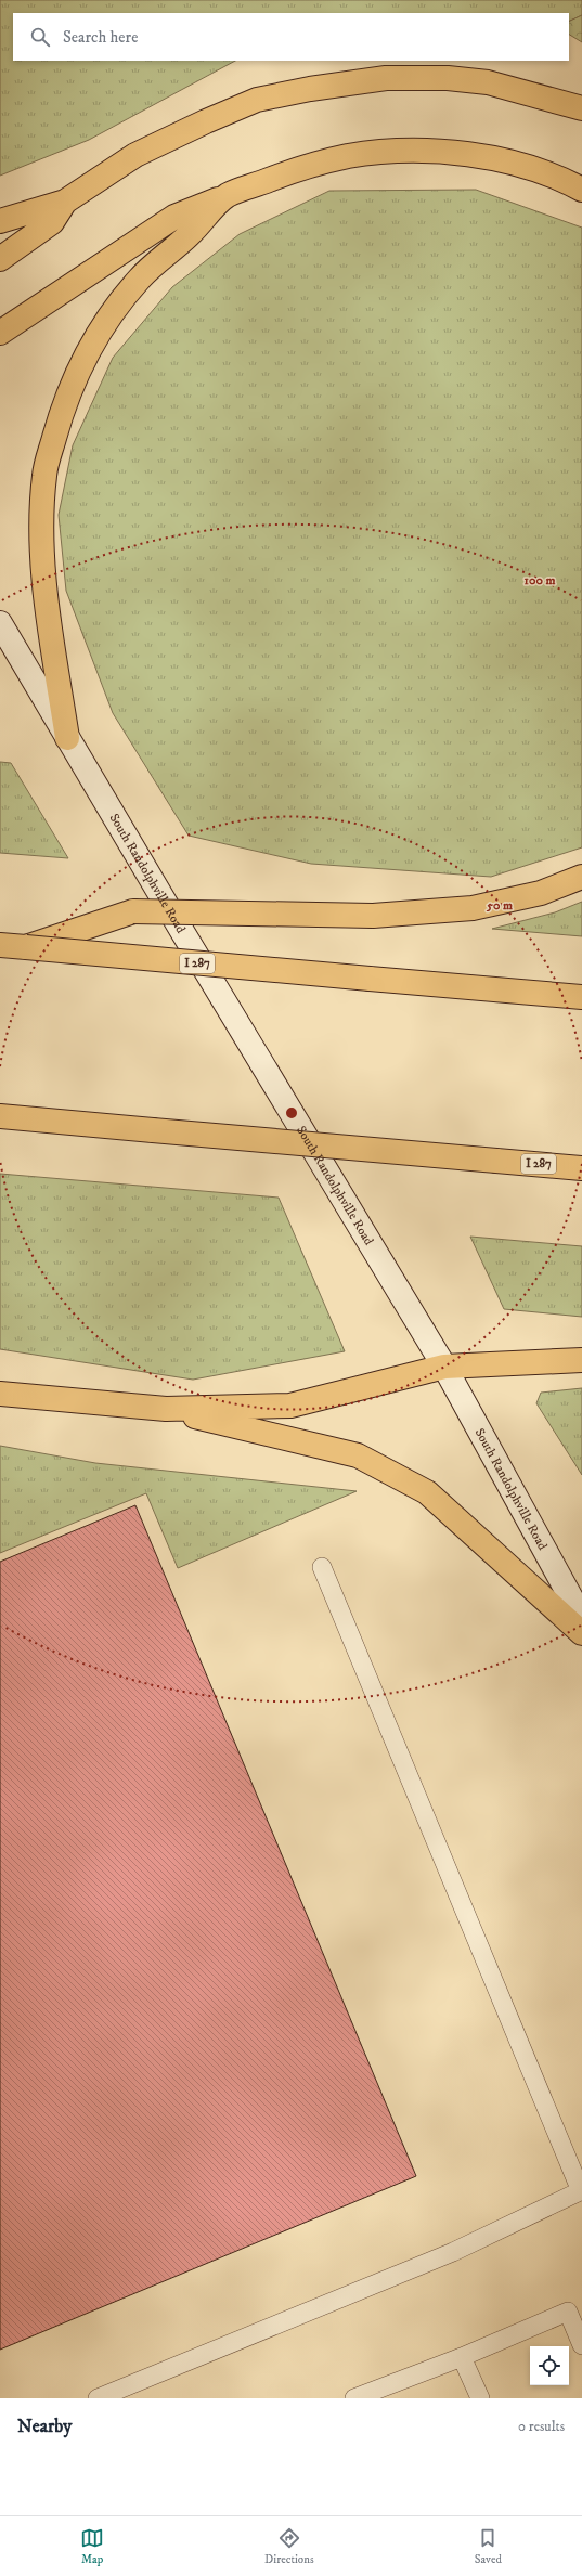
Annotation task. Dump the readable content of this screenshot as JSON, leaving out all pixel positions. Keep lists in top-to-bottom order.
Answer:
{
  "streets": {
    "highway": ["I 287"],
    "main road": ["South Randolphville Road"]
  },
  "page": {
    "search": "Search here",
    "heading": ["Nearby", "0 results"],
    "nav": ["Map", "Directions", "Saved"]
  },
  "rings": ["100 m", "50 m"]
}
